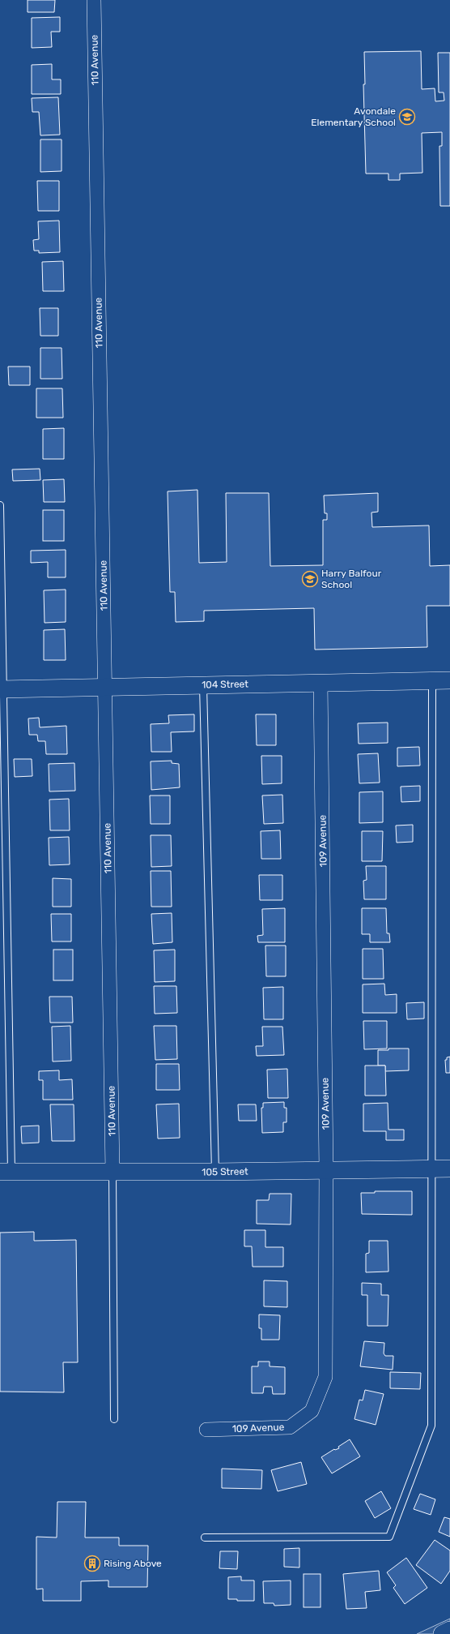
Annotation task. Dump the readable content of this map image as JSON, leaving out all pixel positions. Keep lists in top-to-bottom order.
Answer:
{
  "streets": {
    "street": [
      "110 Avenue",
      "104 Street",
      "109 Avenue",
      "105 Street"
    ]
  },
  "crossings": [
    ["110 Avenue", "104 Street"],
    ["110 Avenue", "105 Street"],
    ["104 Street", "109 Avenue"],
    ["109 Avenue", "105 Street"]
  ],
  "places": {
    "school or university": ["Avondale Elementary School", "Harry Balfour School"],
    "building": ["Rising Above"]
  }
}
